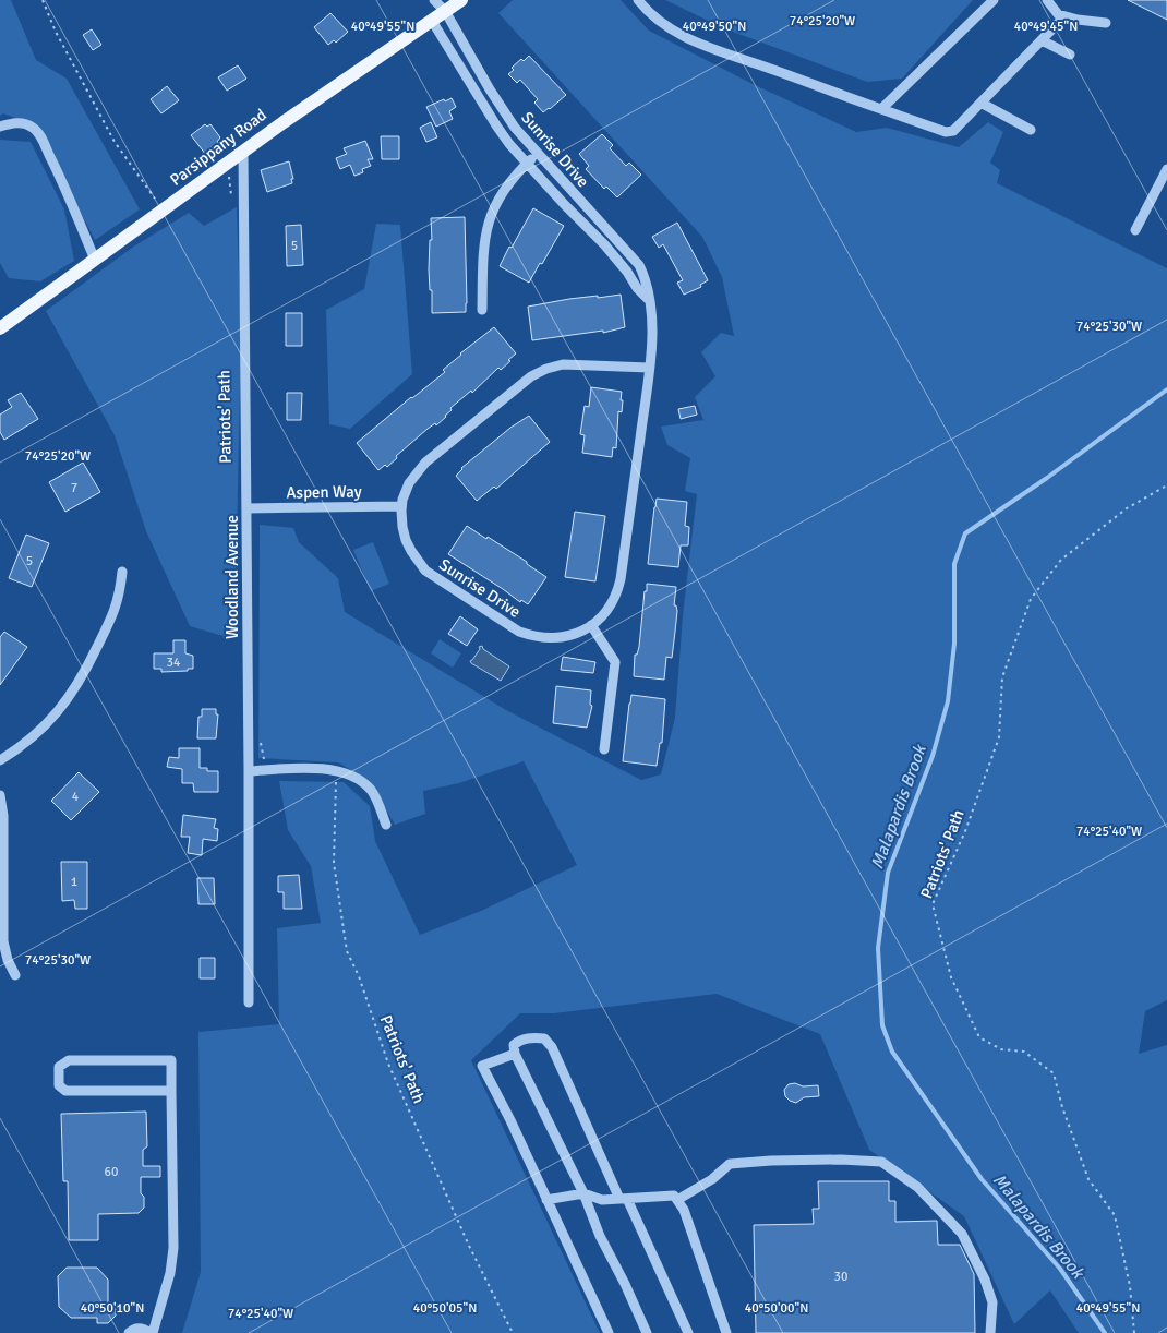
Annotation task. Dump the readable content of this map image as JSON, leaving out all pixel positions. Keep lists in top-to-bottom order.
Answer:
{
  "streets": {
    "main road": ["Parsippany Road"],
    "street": ["Sunrise Drive", "Aspen Way", "Woodland Avenue"],
    "path": ["Patriots' Path"]
  },
  "crossings": [
    ["Parsippany Road", "Sunrise Drive"],
    ["Parsippany Road", "Woodland Avenue"],
    ["Sunrise Drive", "Aspen Way"],
    ["Aspen Way", "Woodland Avenue"]
  ],
  "water": ["Malapardis Brook"],
  "house_numbers": [
    "5",
    "7",
    "5",
    "34",
    "4",
    "1",
    "60",
    "30"
  ],
  "coordinates": [
    "74°25'20\"W",
    "40°49'55\"N",
    "40°49'50\"N",
    "40°49'45\"N",
    "74°25'30\"W",
    "74°25'40\"W",
    "40°50'10\"N",
    "40°50'05\"N",
    "40°50'00\"N"
  ]
}
